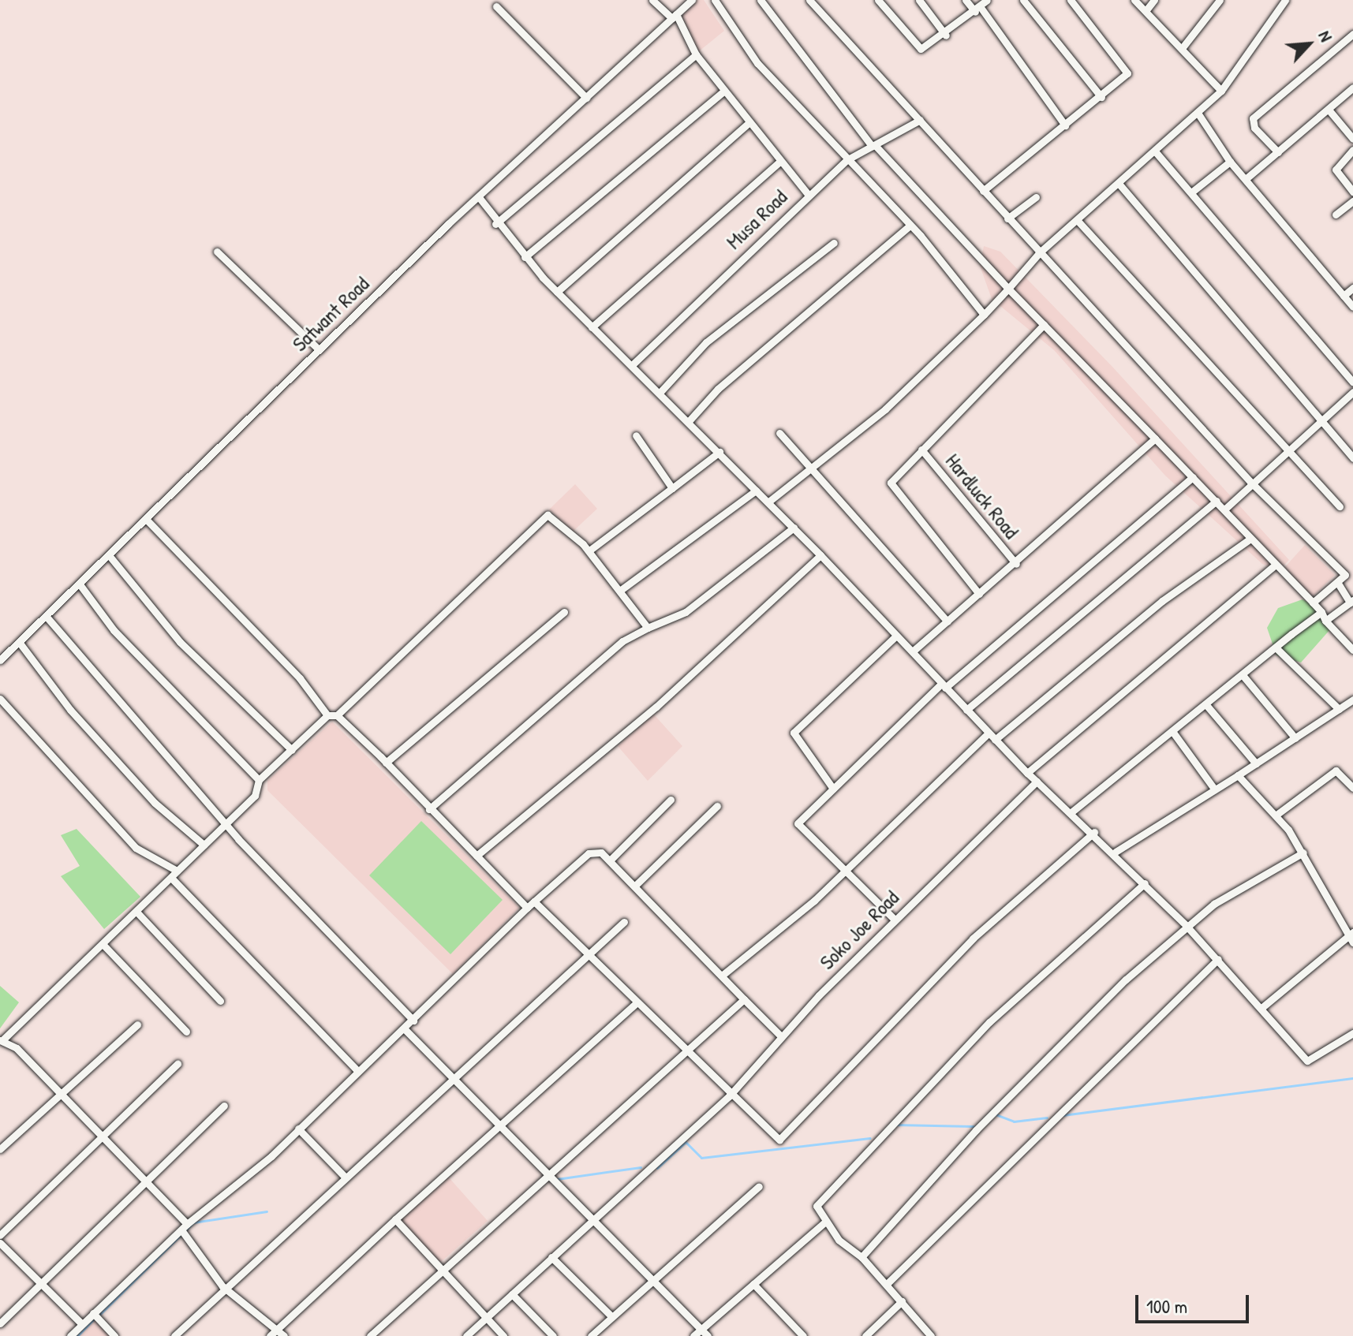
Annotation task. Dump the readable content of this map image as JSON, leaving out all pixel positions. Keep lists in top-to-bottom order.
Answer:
{
  "streets": {
    "street": [
      "Musa Road",
      "Satwant Road",
      "Hardluck Road",
      "Soko Joe Road"
    ]
  },
  "scale_bar": "100 m",
  "north": "top right"
}
